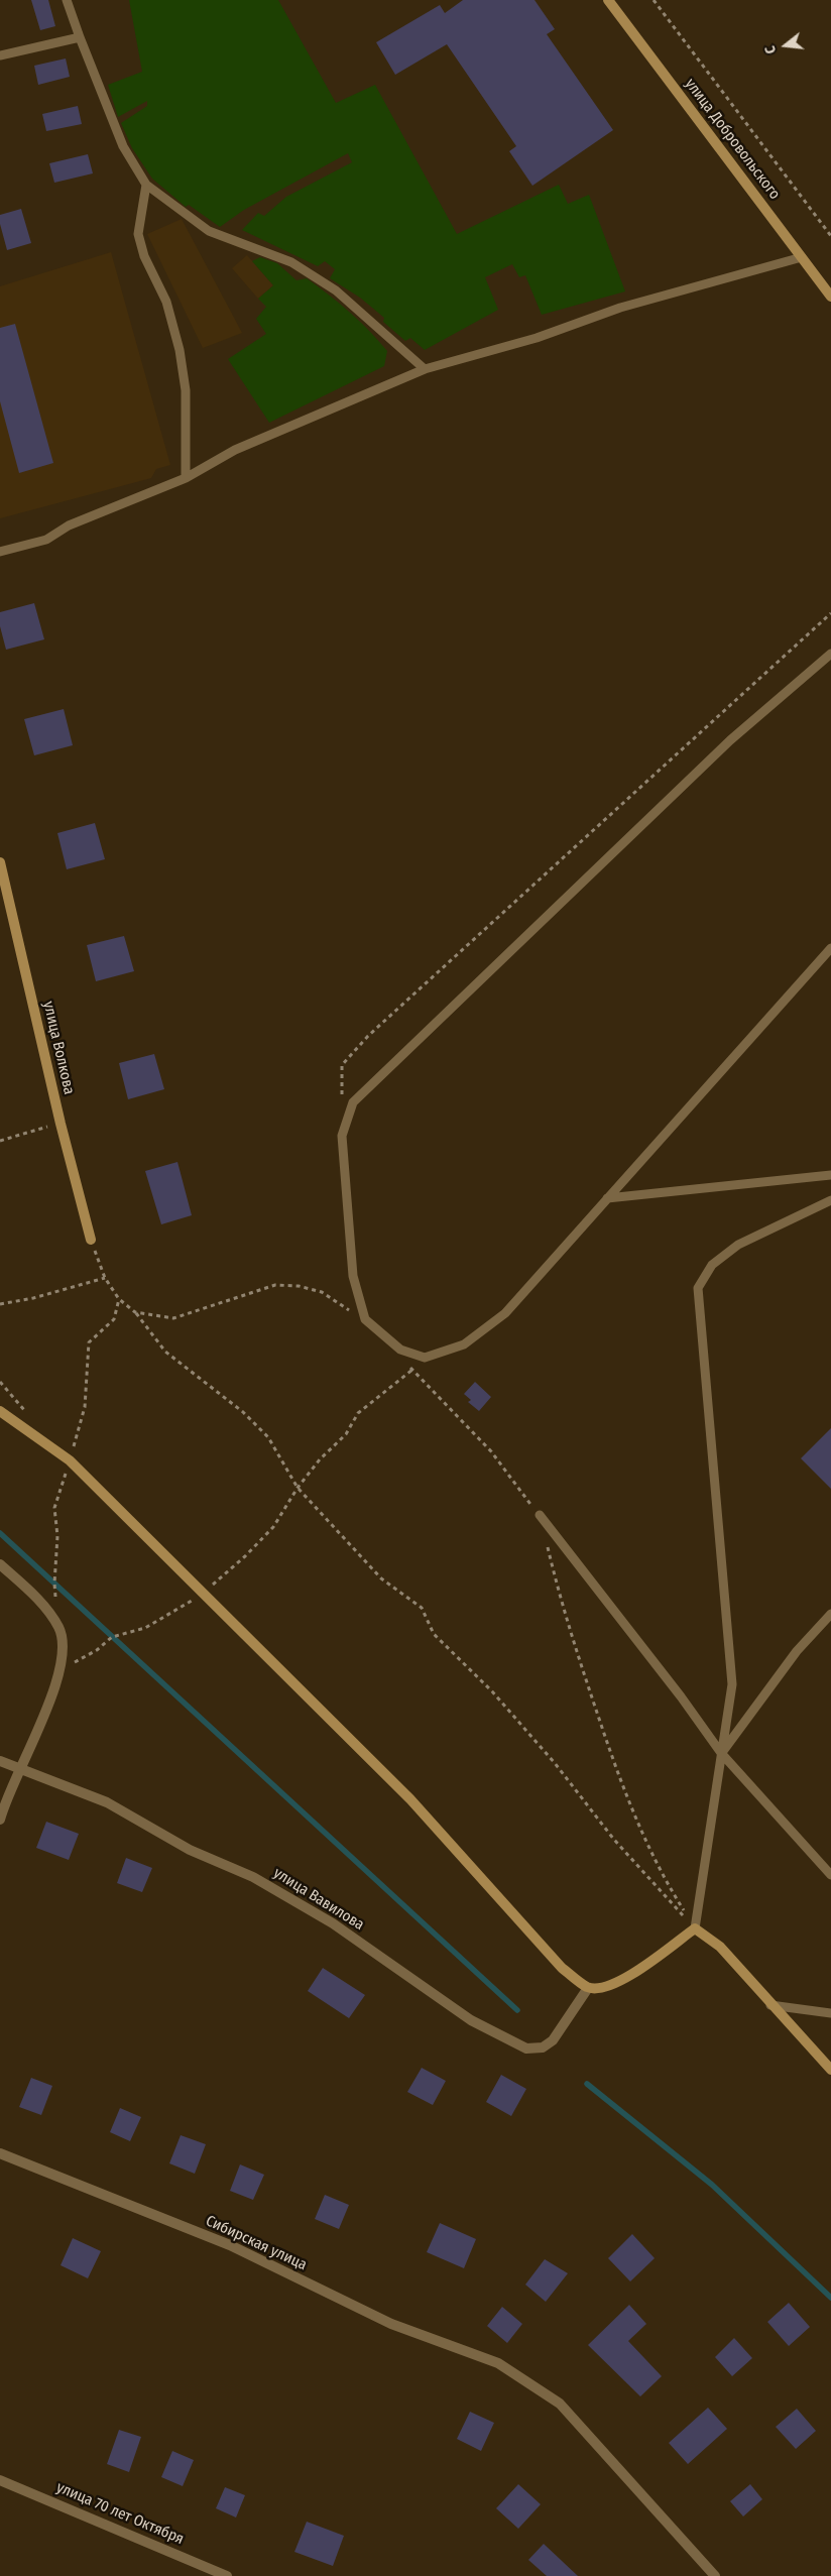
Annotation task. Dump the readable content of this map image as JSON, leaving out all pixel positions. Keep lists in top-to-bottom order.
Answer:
{
  "streets": {
    "street": [
      "улица Добровольского",
      "улица Волкова",
      "улица Вавилова",
      "Сибирская улица",
      "улица 70 лет Октября"
    ]
  },
  "north": "left"
}
